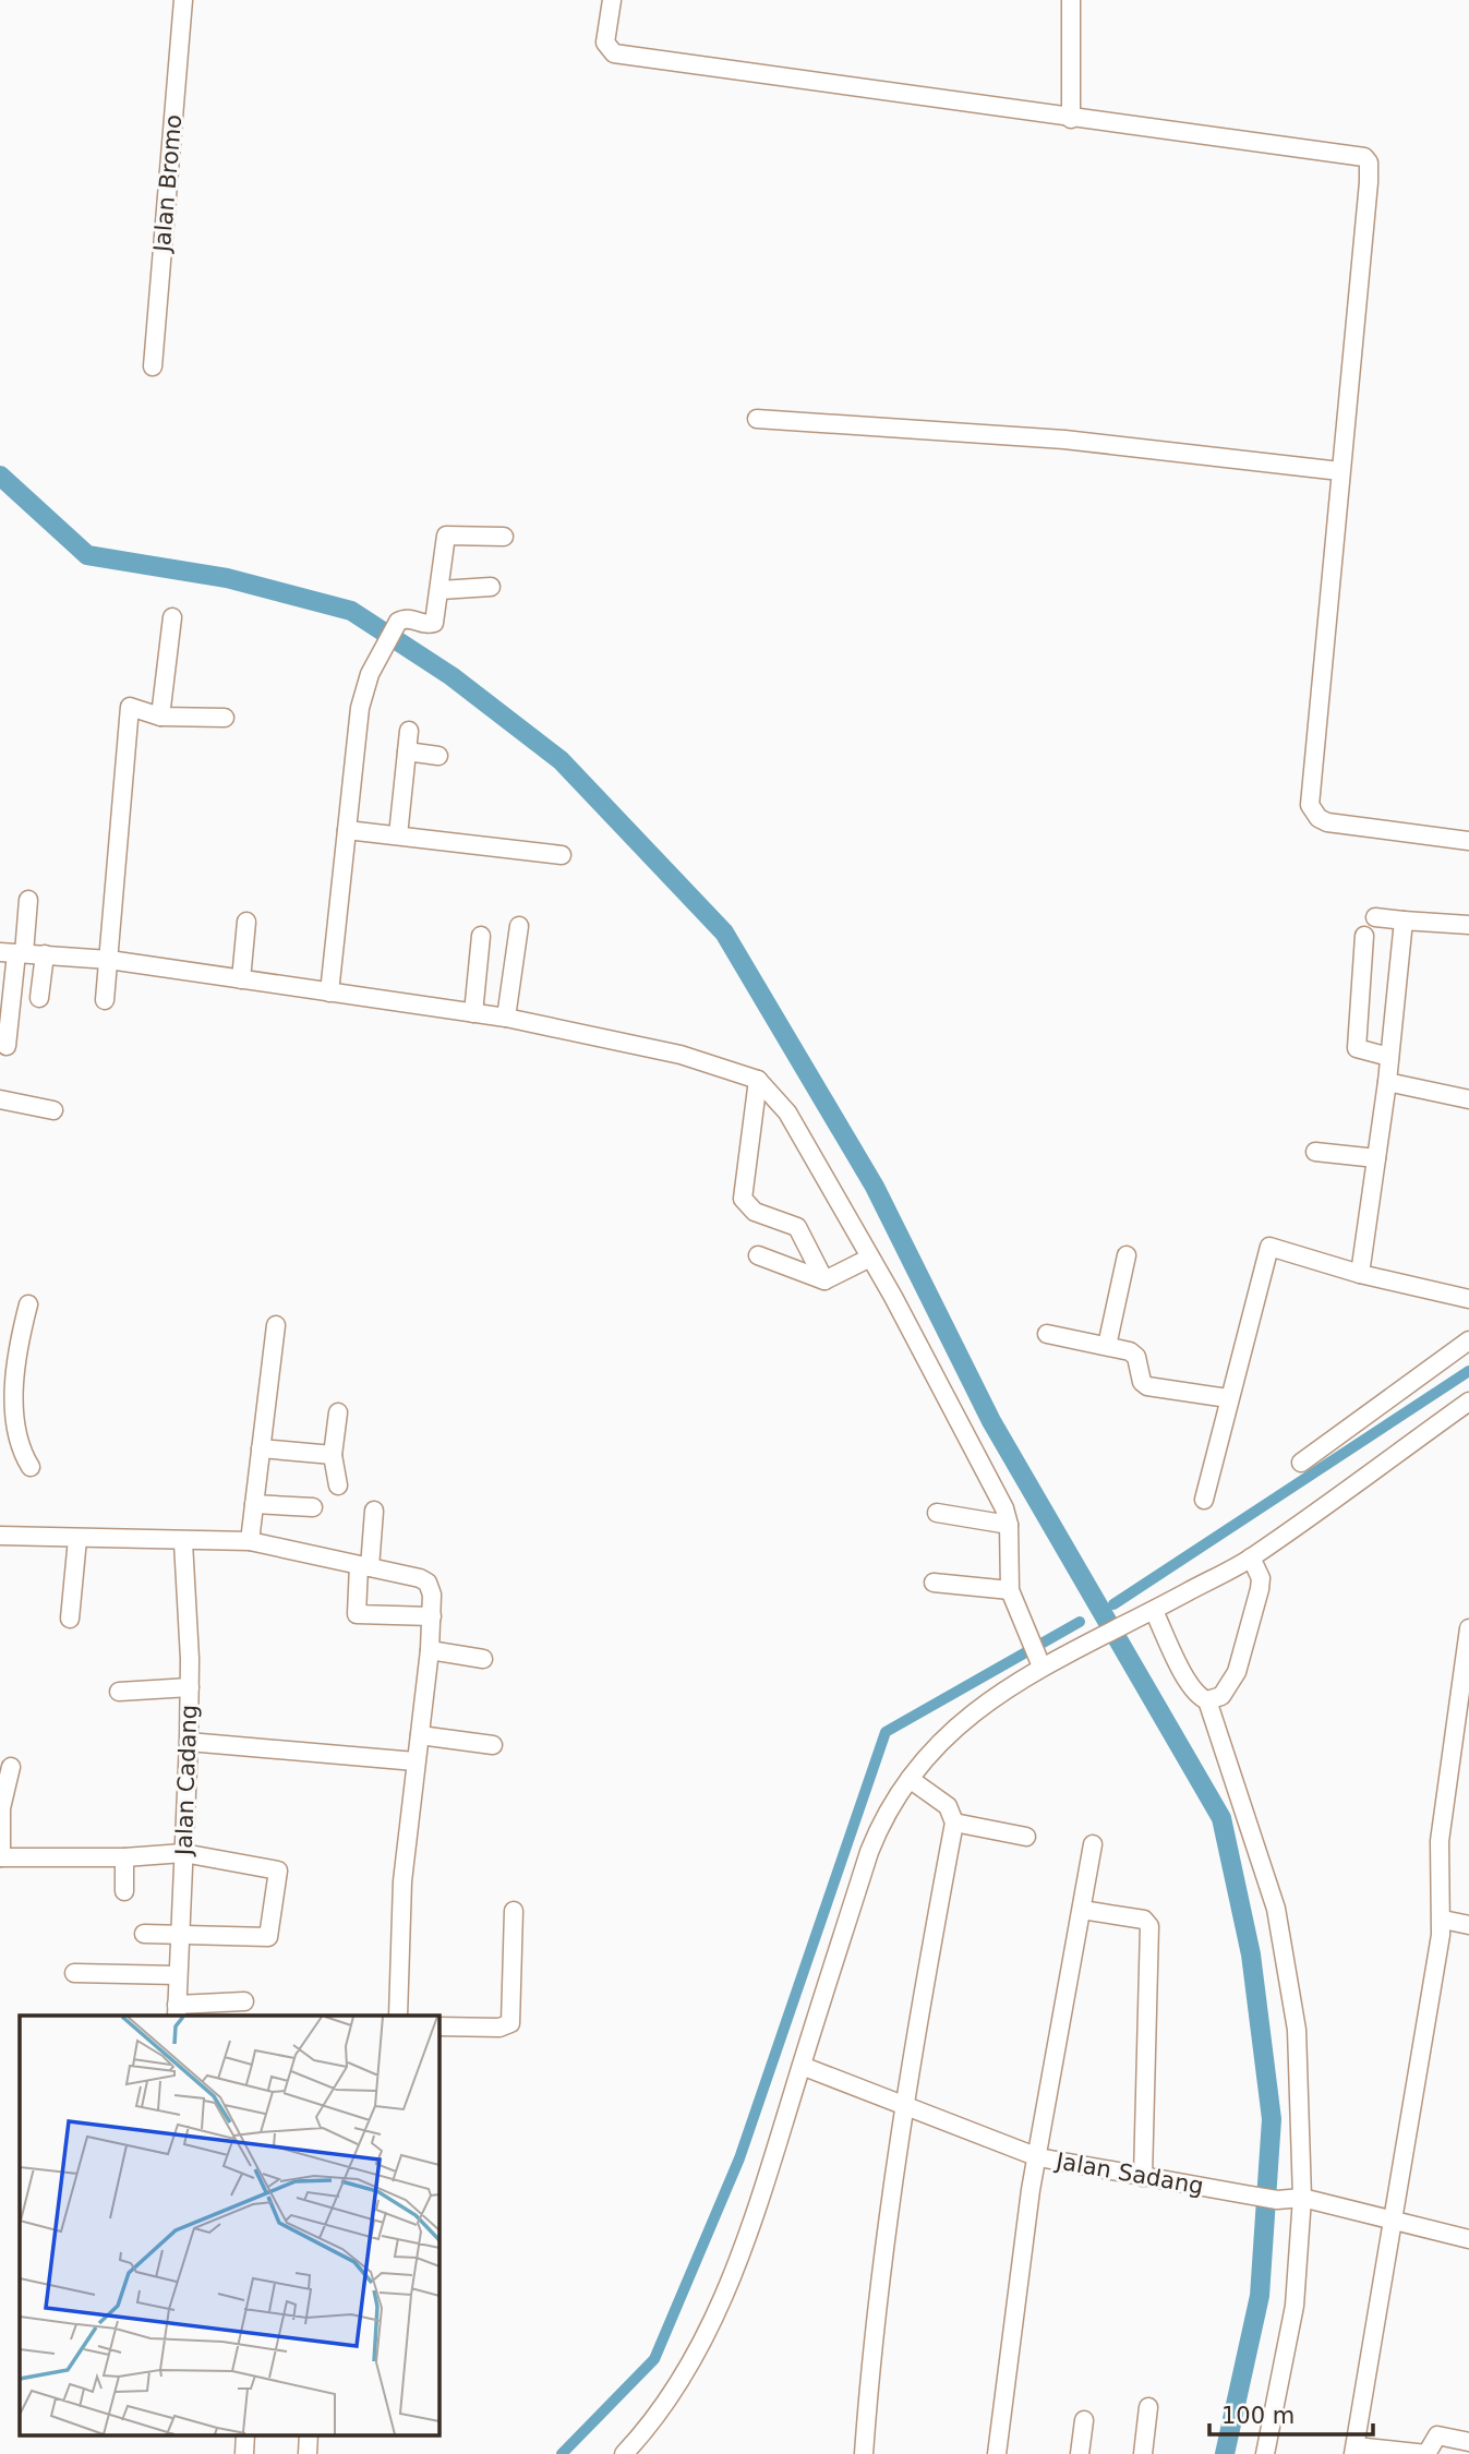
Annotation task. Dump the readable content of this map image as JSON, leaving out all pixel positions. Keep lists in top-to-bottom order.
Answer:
{
  "streets": {
    "street": ["Jalan Bromo", "Jalan Cadang", "Jalan Sadang"]
  },
  "scale_bar": "100 m"
}
